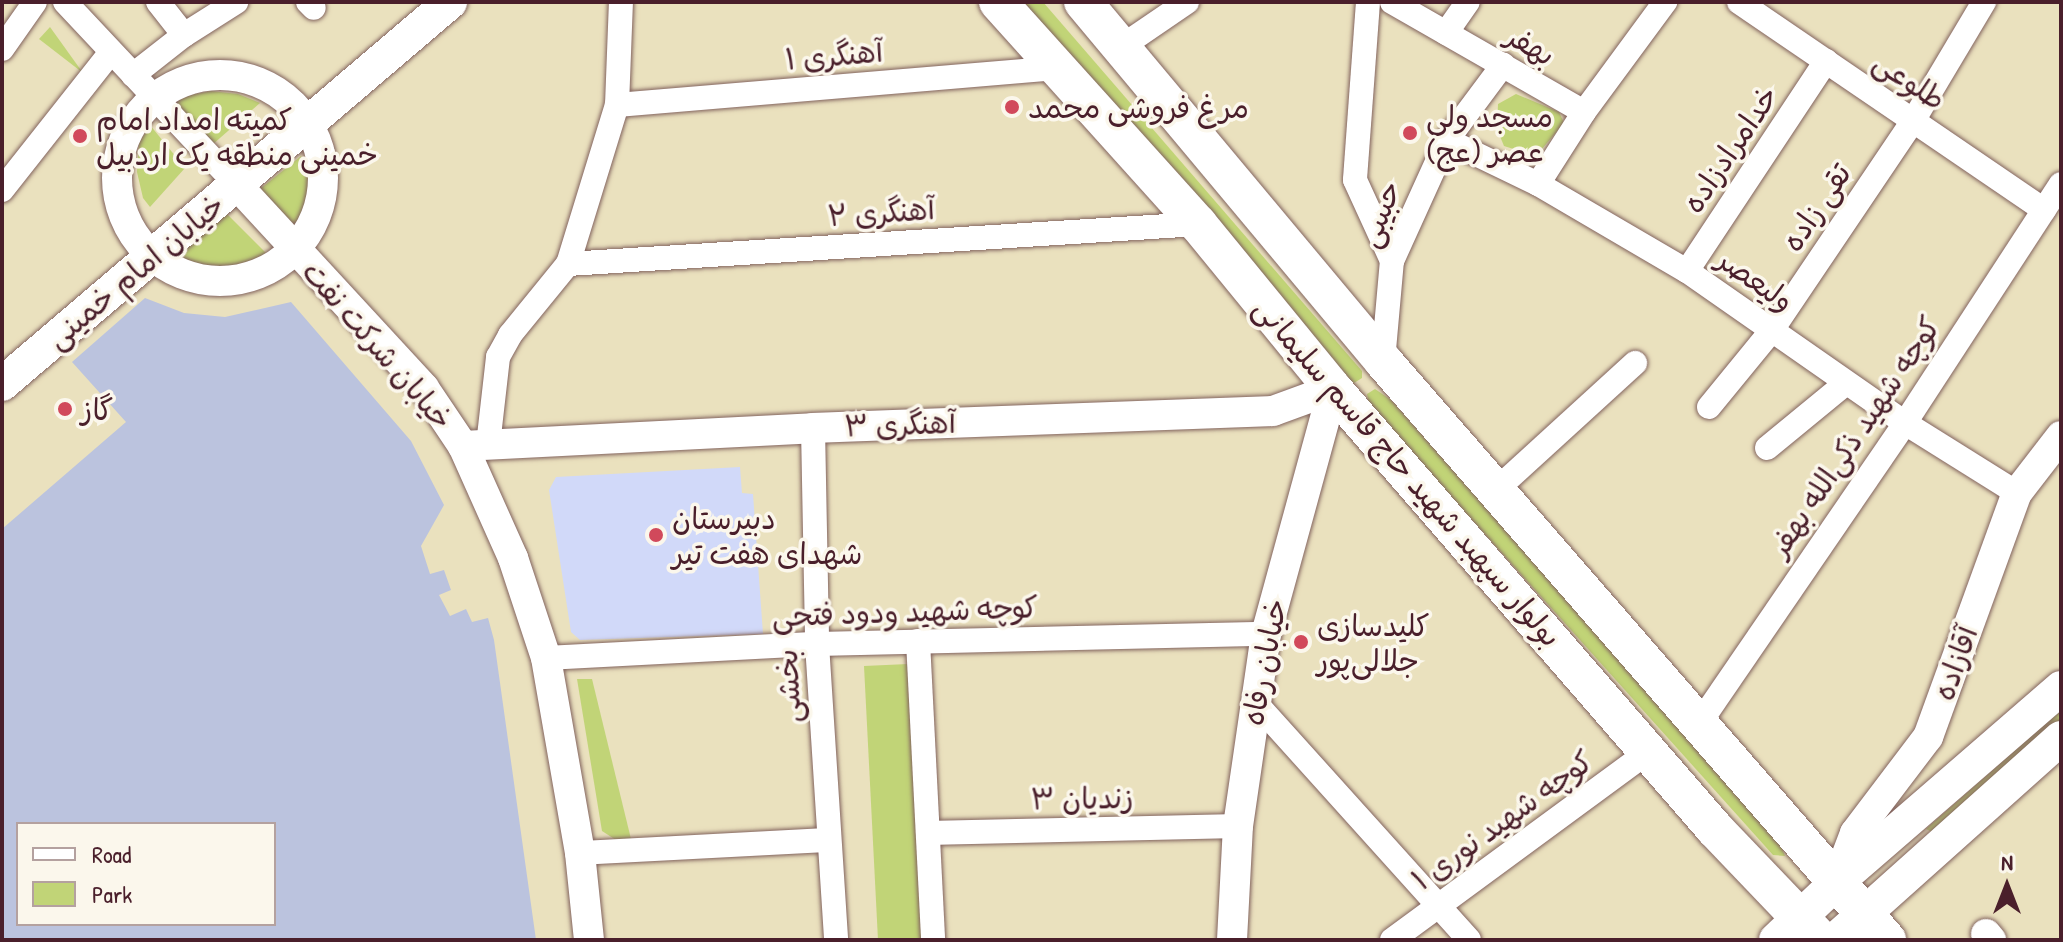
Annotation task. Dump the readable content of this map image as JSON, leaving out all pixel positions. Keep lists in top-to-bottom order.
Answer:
{
  "streets": {
    "main road": ["خیابان امام خمینی", "بولوار سپهبد شهید حاج قاسم سلیمانی"],
    "street": [
      "بهفر",
      "آهنگری ۱",
      "طلوعی",
      "خدامرادزاده",
      "تقی زاده",
      "آهنگری ۲",
      "حبیبی",
      "ولیعصر",
      "خیابان شرکت نفت",
      "آهنگری ۳",
      "کوچه شهید ذکی‌الله بهفر",
      "کوچه شهید ودود فتحی",
      "خیابان رفاه",
      "آقازاده",
      "بخشی",
      "زندیان ۳",
      "کوچه شهید نوری ۱"
    ]
  },
  "crossings": [
    ["بهفر", "حبیبی"],
    ["آهنگری ۱", "بولوار سپهبد شهید حاج قاسم سلیمانی"],
    ["طلوعی", "خدامرادزاده"],
    ["طلوعی", "تقی زاده"],
    ["طلوعی", "کوچه شهید ذکی‌الله بهفر"],
    ["خدامرادزاده", "ولیعصر"],
    ["تقی زاده", "ولیعصر"],
    ["آهنگری ۲", "بولوار سپهبد شهید حاج قاسم سلیمانی"],
    ["حبیبی", "ولیعصر"],
    ["حبیبی", "بولوار سپهبد شهید حاج قاسم سلیمانی"],
    ["خیابان امام خمینی", "خیابان شرکت نفت"],
    ["ولیعصر", "کوچه شهید ذکی‌الله بهفر"],
    ["ولیعصر", "آقازاده"],
    ["خیابان شرکت نفت", "آهنگری ۳"],
    ["خیابان شرکت نفت", "کوچه شهید ودود فتحی"],
    ["آهنگری ۳", "بولوار سپهبد شهید حاج قاسم سلیمانی"],
    ["آهنگری ۳", "خیابان رفاه"],
    ["آهنگری ۳", "بخشی"],
    ["کوچه شهید ذکی‌الله بهفر", "بولوار سپهبد شهید حاج قاسم سلیمانی"],
    ["بولوار سپهبد شهید حاج قاسم سلیمانی", "خیابان رفاه"],
    ["بولوار سپهبد شهید حاج قاسم سلیمانی", "آقازاده"],
    ["بولوار سپهبد شهید حاج قاسم سلیمانی", "کوچه شهید نوری ۱"],
    ["کوچه شهید ودود فتحی", "خیابان رفاه"],
    ["کوچه شهید ودود فتحی", "بخشی"],
    ["خیابان رفاه", "زندیان ۳"]
  ],
  "places": [
    "مرغ فروشی محمد",
    "مسجد ولی عصر (عج)",
    "کمیته امداد امام خمینی منطقه یک اردبیل",
    "گاز",
    "دبیرستان شهدای هفت تیر",
    "کلیدسازی جلالی‌پور"
  ],
  "legend": ["Road", "Park"],
  "north": "top"
}
